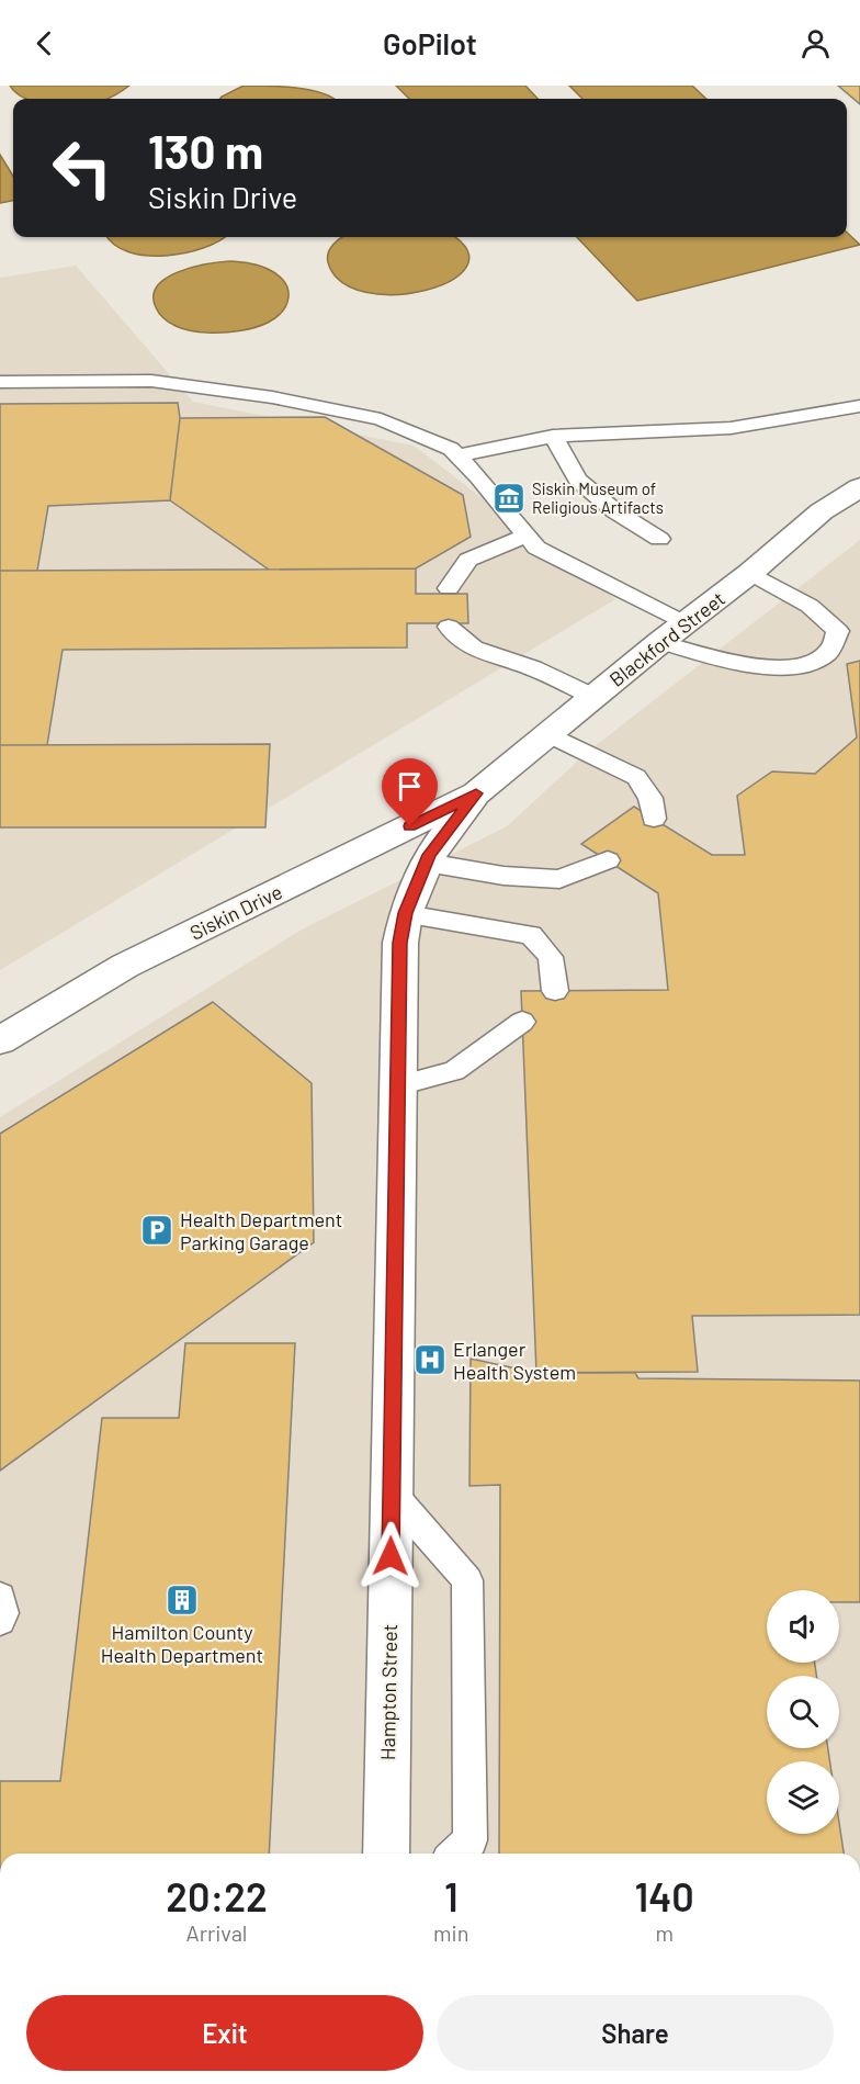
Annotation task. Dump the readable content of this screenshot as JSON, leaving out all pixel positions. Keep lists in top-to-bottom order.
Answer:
{
  "streets": {
    "street": ["Blackford Street", "Siskin Drive", "Hampton Street"]
  },
  "crossings": [
    ["Blackford Street", "Siskin Drive"],
    ["Blackford Street", "Hampton Street"],
    ["Siskin Drive", "Hampton Street"]
  ],
  "places": {
    "museum": ["Siskin Museum of Religious Artifacts"],
    "parking": ["Health Department Parking Garage"],
    "hospital": ["Erlanger Health System"],
    "building": ["Hamilton County Health Department"]
  },
  "page": {
    "header": "GoPilot",
    "turn": ["130 m", "Siskin Drive"],
    "eta": [
      "20:22",
      "Arrival",
      "1",
      "min",
      "140",
      "m"
    ],
    "buttons": ["Exit", "Share"]
  }
}
